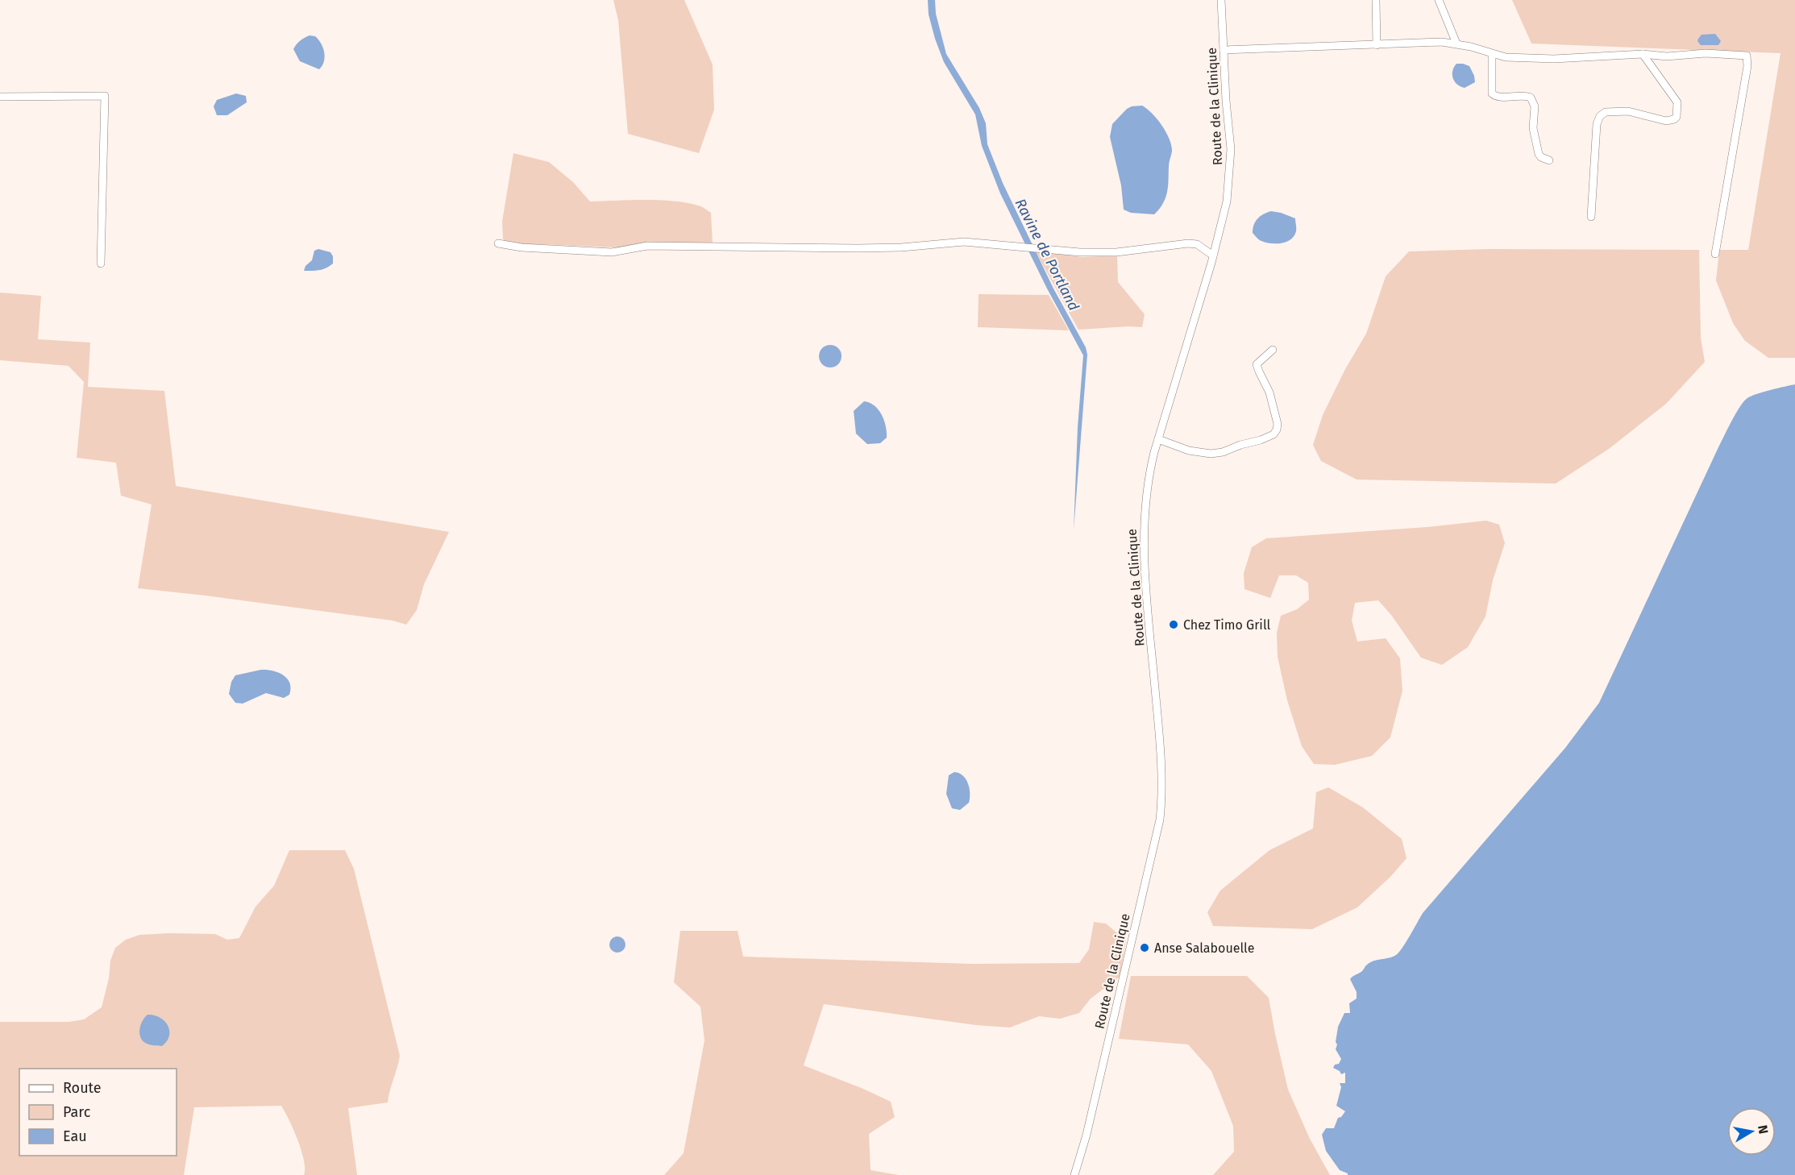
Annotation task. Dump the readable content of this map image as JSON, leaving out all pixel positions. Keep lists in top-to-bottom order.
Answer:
{
  "streets": {
    "street": ["Route de la Clinique"]
  },
  "water": ["Ravine de Portland"],
  "places": ["Chez Timo Grill", "Anse Salabouelle"],
  "legend": ["Route", "Parc", "Eau"],
  "north": "right"
}
